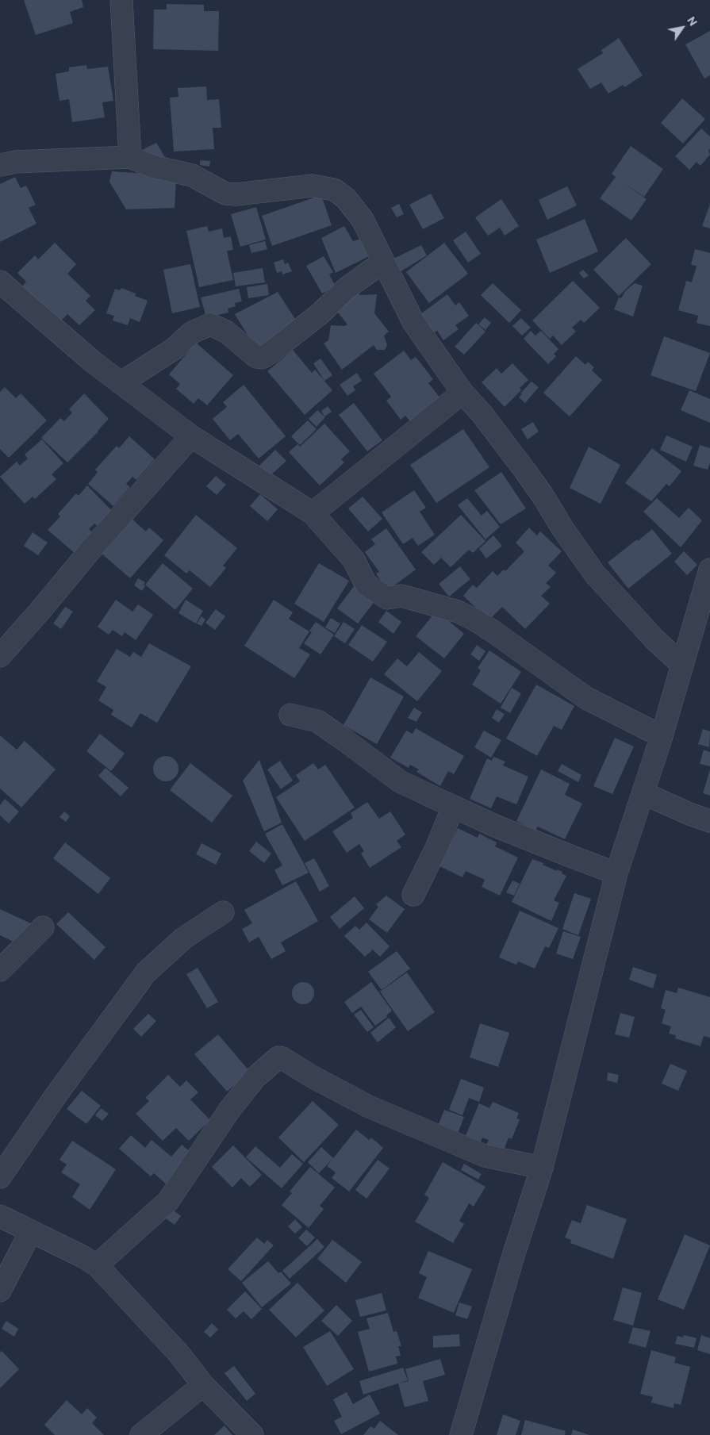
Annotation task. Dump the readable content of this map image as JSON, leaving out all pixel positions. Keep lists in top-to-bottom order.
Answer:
{
  "north": "top right"
}
